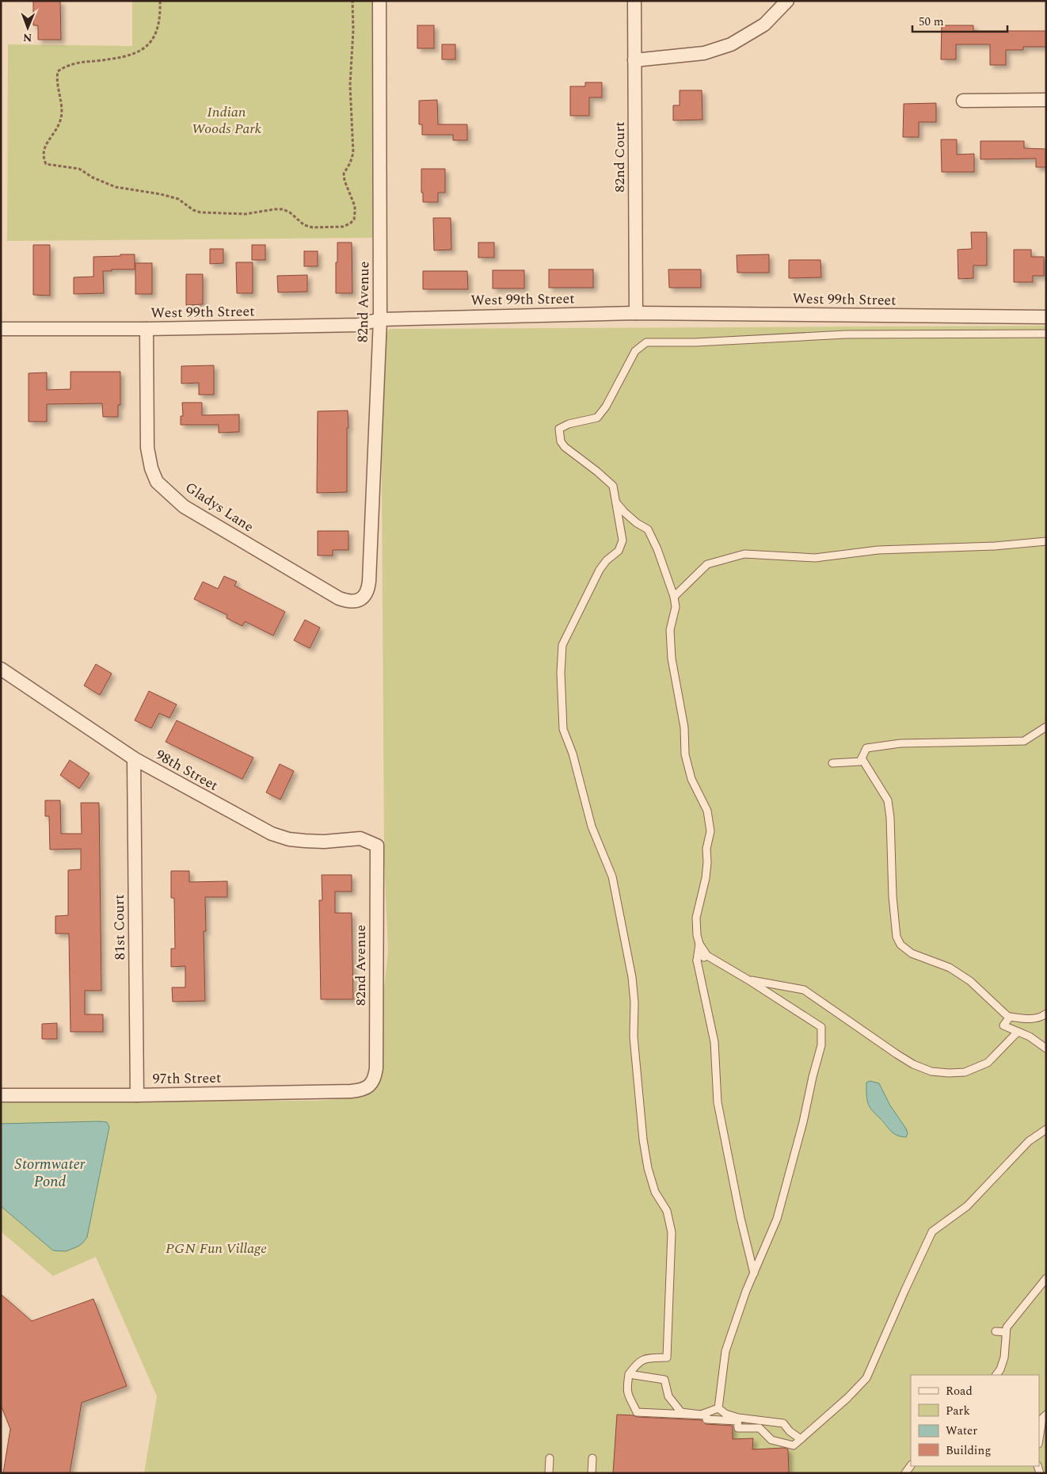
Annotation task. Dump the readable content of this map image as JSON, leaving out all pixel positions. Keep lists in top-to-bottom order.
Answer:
{
  "streets": {
    "street": [
      "82nd Court",
      "West 99th Street",
      "82nd Avenue",
      "Gladys Lane",
      "98th Street",
      "81st Court",
      "97th Street"
    ]
  },
  "crossings": [
    ["82nd Court", "West 99th Street"],
    ["West 99th Street", "82nd Avenue"],
    ["West 99th Street", "Gladys Lane"],
    ["82nd Avenue", "Gladys Lane"],
    ["82nd Avenue", "98th Street"],
    ["82nd Avenue", "97th Street"],
    ["98th Street", "81st Court"],
    ["81st Court", "97th Street"]
  ],
  "water": ["Stormwater Pond"],
  "parks": ["Indian Woods Park", "PGN Fun Village"],
  "legend": [
    "Road",
    "Park",
    "Water",
    "Building"
  ],
  "scale_bar": "50 m",
  "north": "bottom"
}
